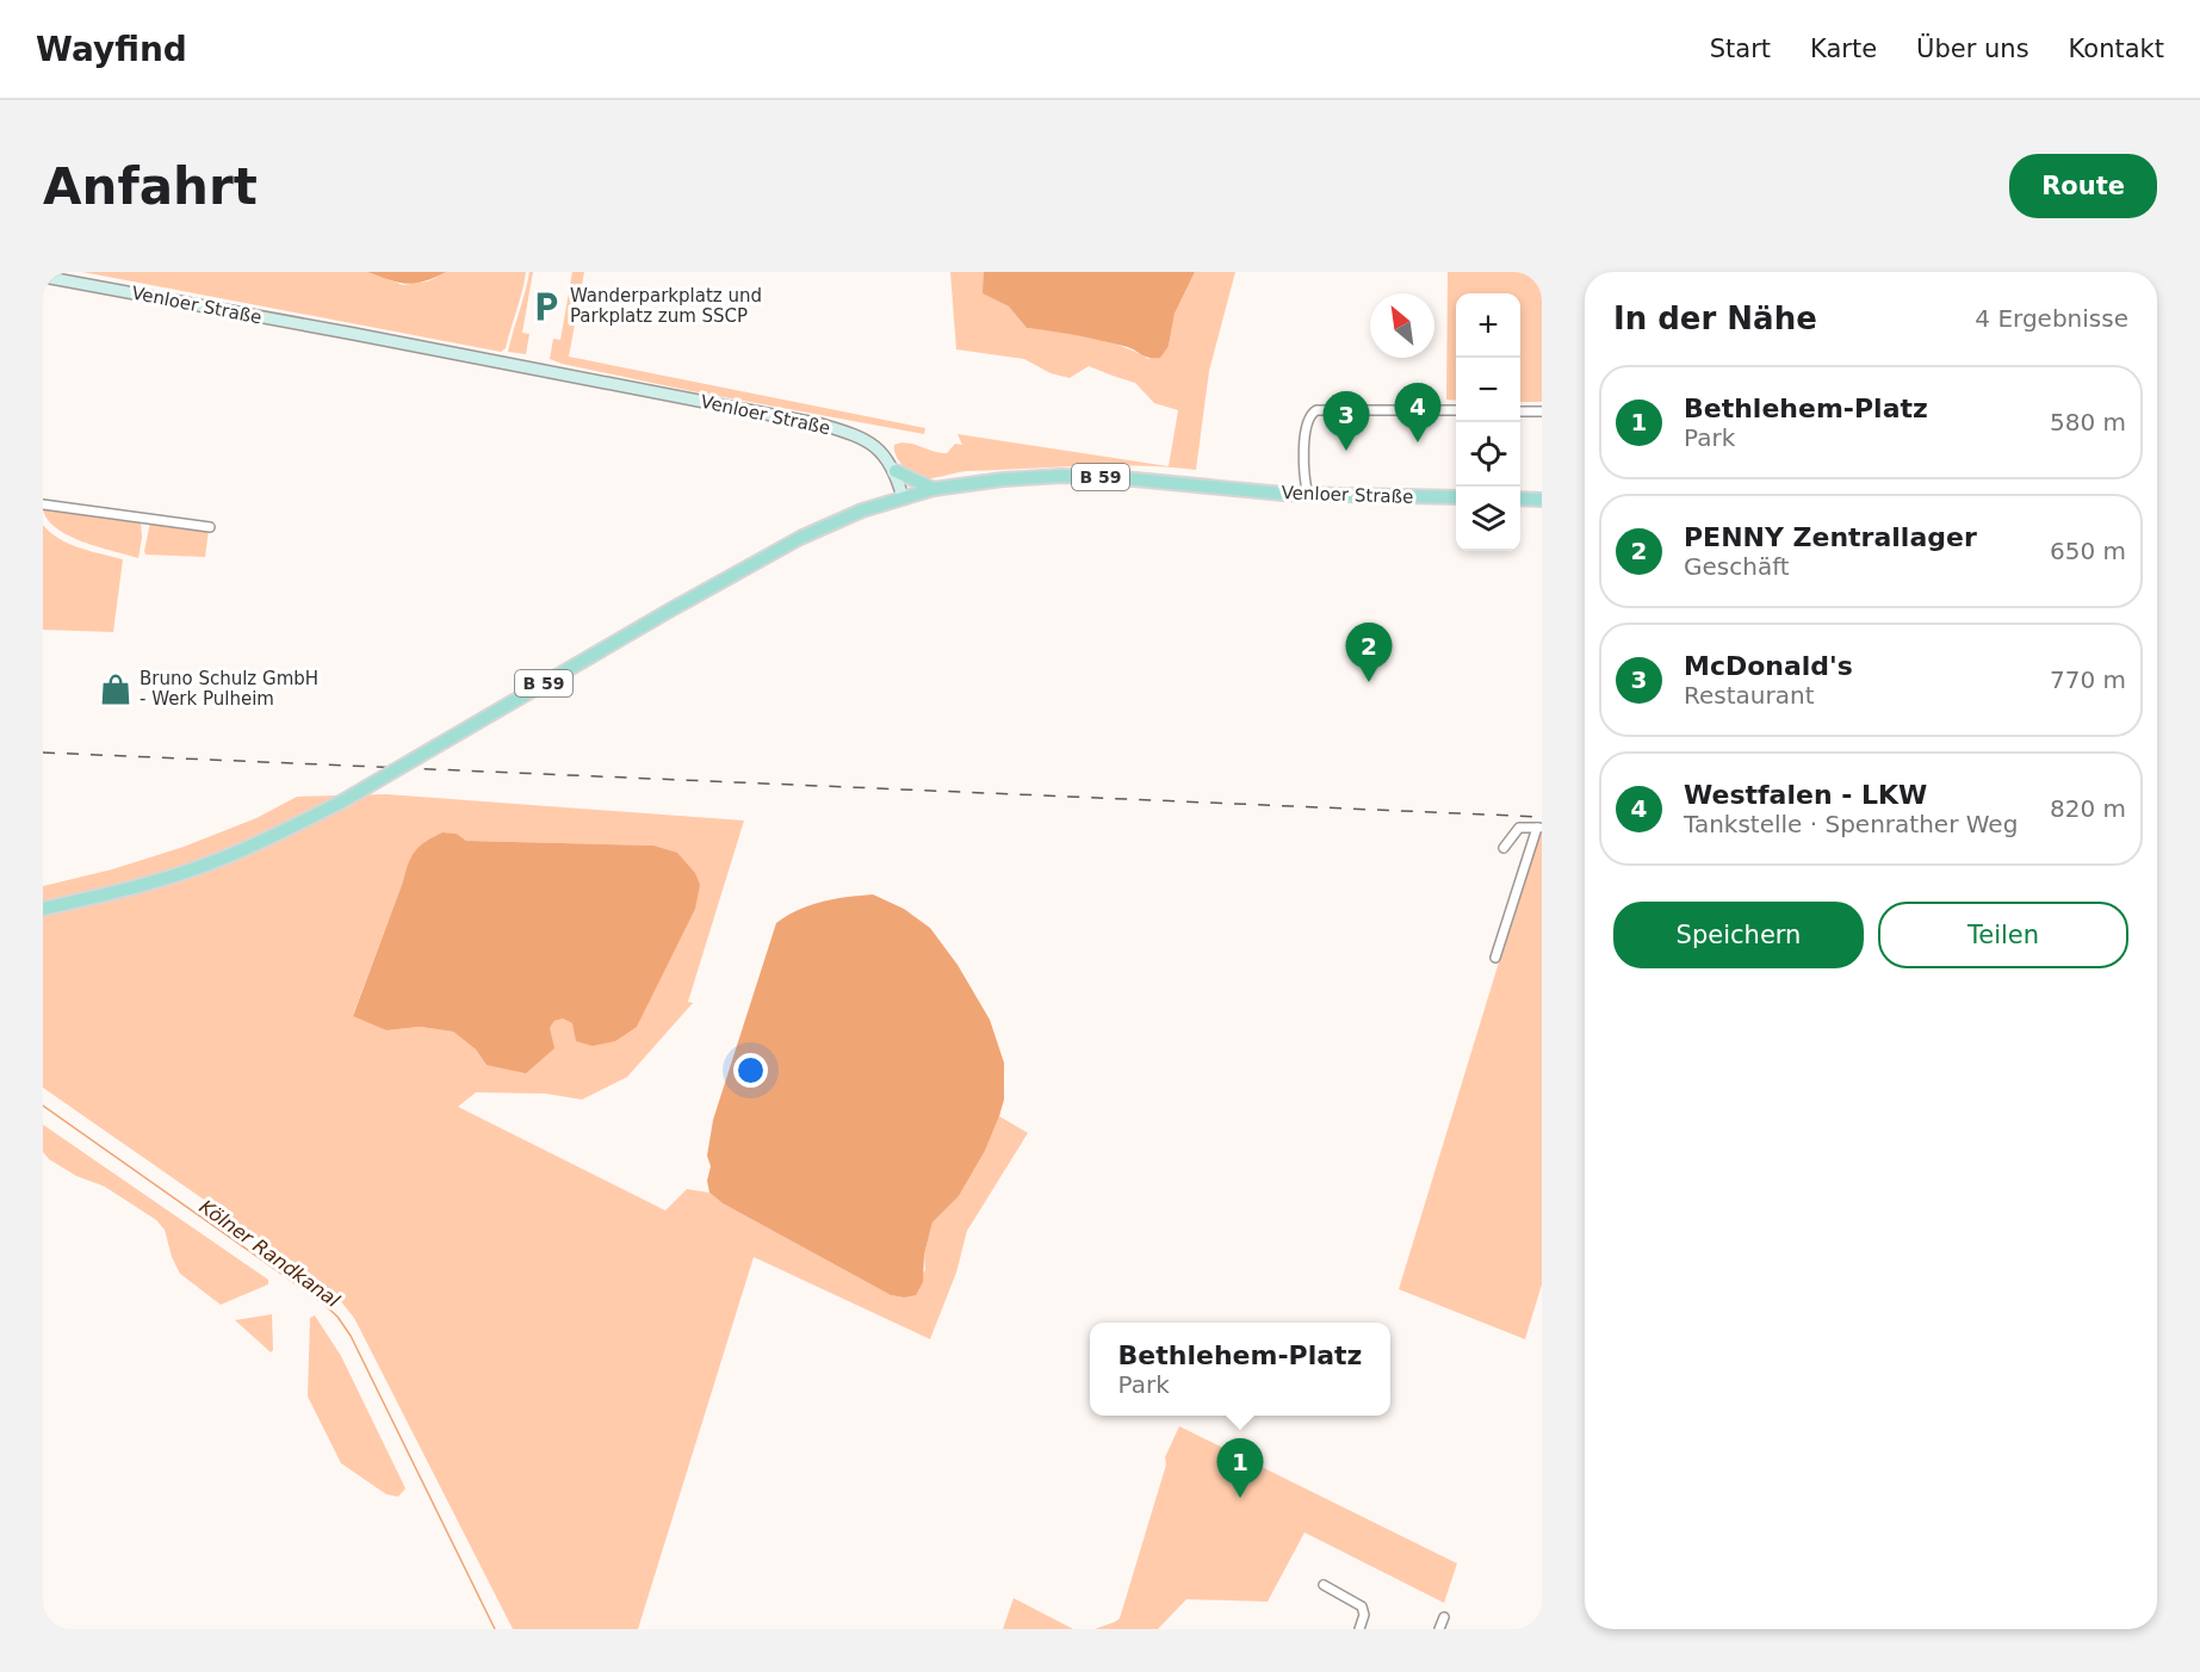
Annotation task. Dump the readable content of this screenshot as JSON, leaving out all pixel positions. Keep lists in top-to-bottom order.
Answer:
{
  "streets": {
    "main road": ["Venloer Straße", "B 59"]
  },
  "crossings": [
    ["Venloer Straße", "B 59"]
  ],
  "water": ["Kölner Randkanal"],
  "places": {
    "parking": ["Wanderparkplatz und Parkplatz zum SSCP"],
    "shop": ["Bruno Schulz GmbH - Werk Pulheim"]
  },
  "north": "top left",
  "page": {
    "header": "Wayfind",
    "nav": [
      "Start",
      "Karte",
      "Über uns",
      "Kontakt"
    ],
    "buttons": [
      "Route",
      ["Speichern", "Teilen"]
    ],
    "title": "Anfahrt",
    "heading": ["In der Nähe", "4 Ergebnisse"],
    "map_buttons": ["+", "−"],
    "list": [
      {
        "mark": "1",
        "name": "Bethlehem-Platz",
        "note": "Park",
        "value": "580 m"
      },
      {
        "mark": "2",
        "name": "PENNY Zentrallager",
        "note": "Geschäft",
        "value": "650 m"
      },
      {
        "mark": "3",
        "name": "McDonald's",
        "note": "Restaurant",
        "value": "770 m"
      },
      {
        "mark": "4",
        "name": "Westfalen - LKW",
        "note": "Tankstelle · Spenrather Weg",
        "value": "820 m"
      }
    ],
    "pins": [
      "4",
      "3",
      "2",
      "1"
    ],
    "popup": ["Bethlehem-Platz", "Park"]
  }
}
